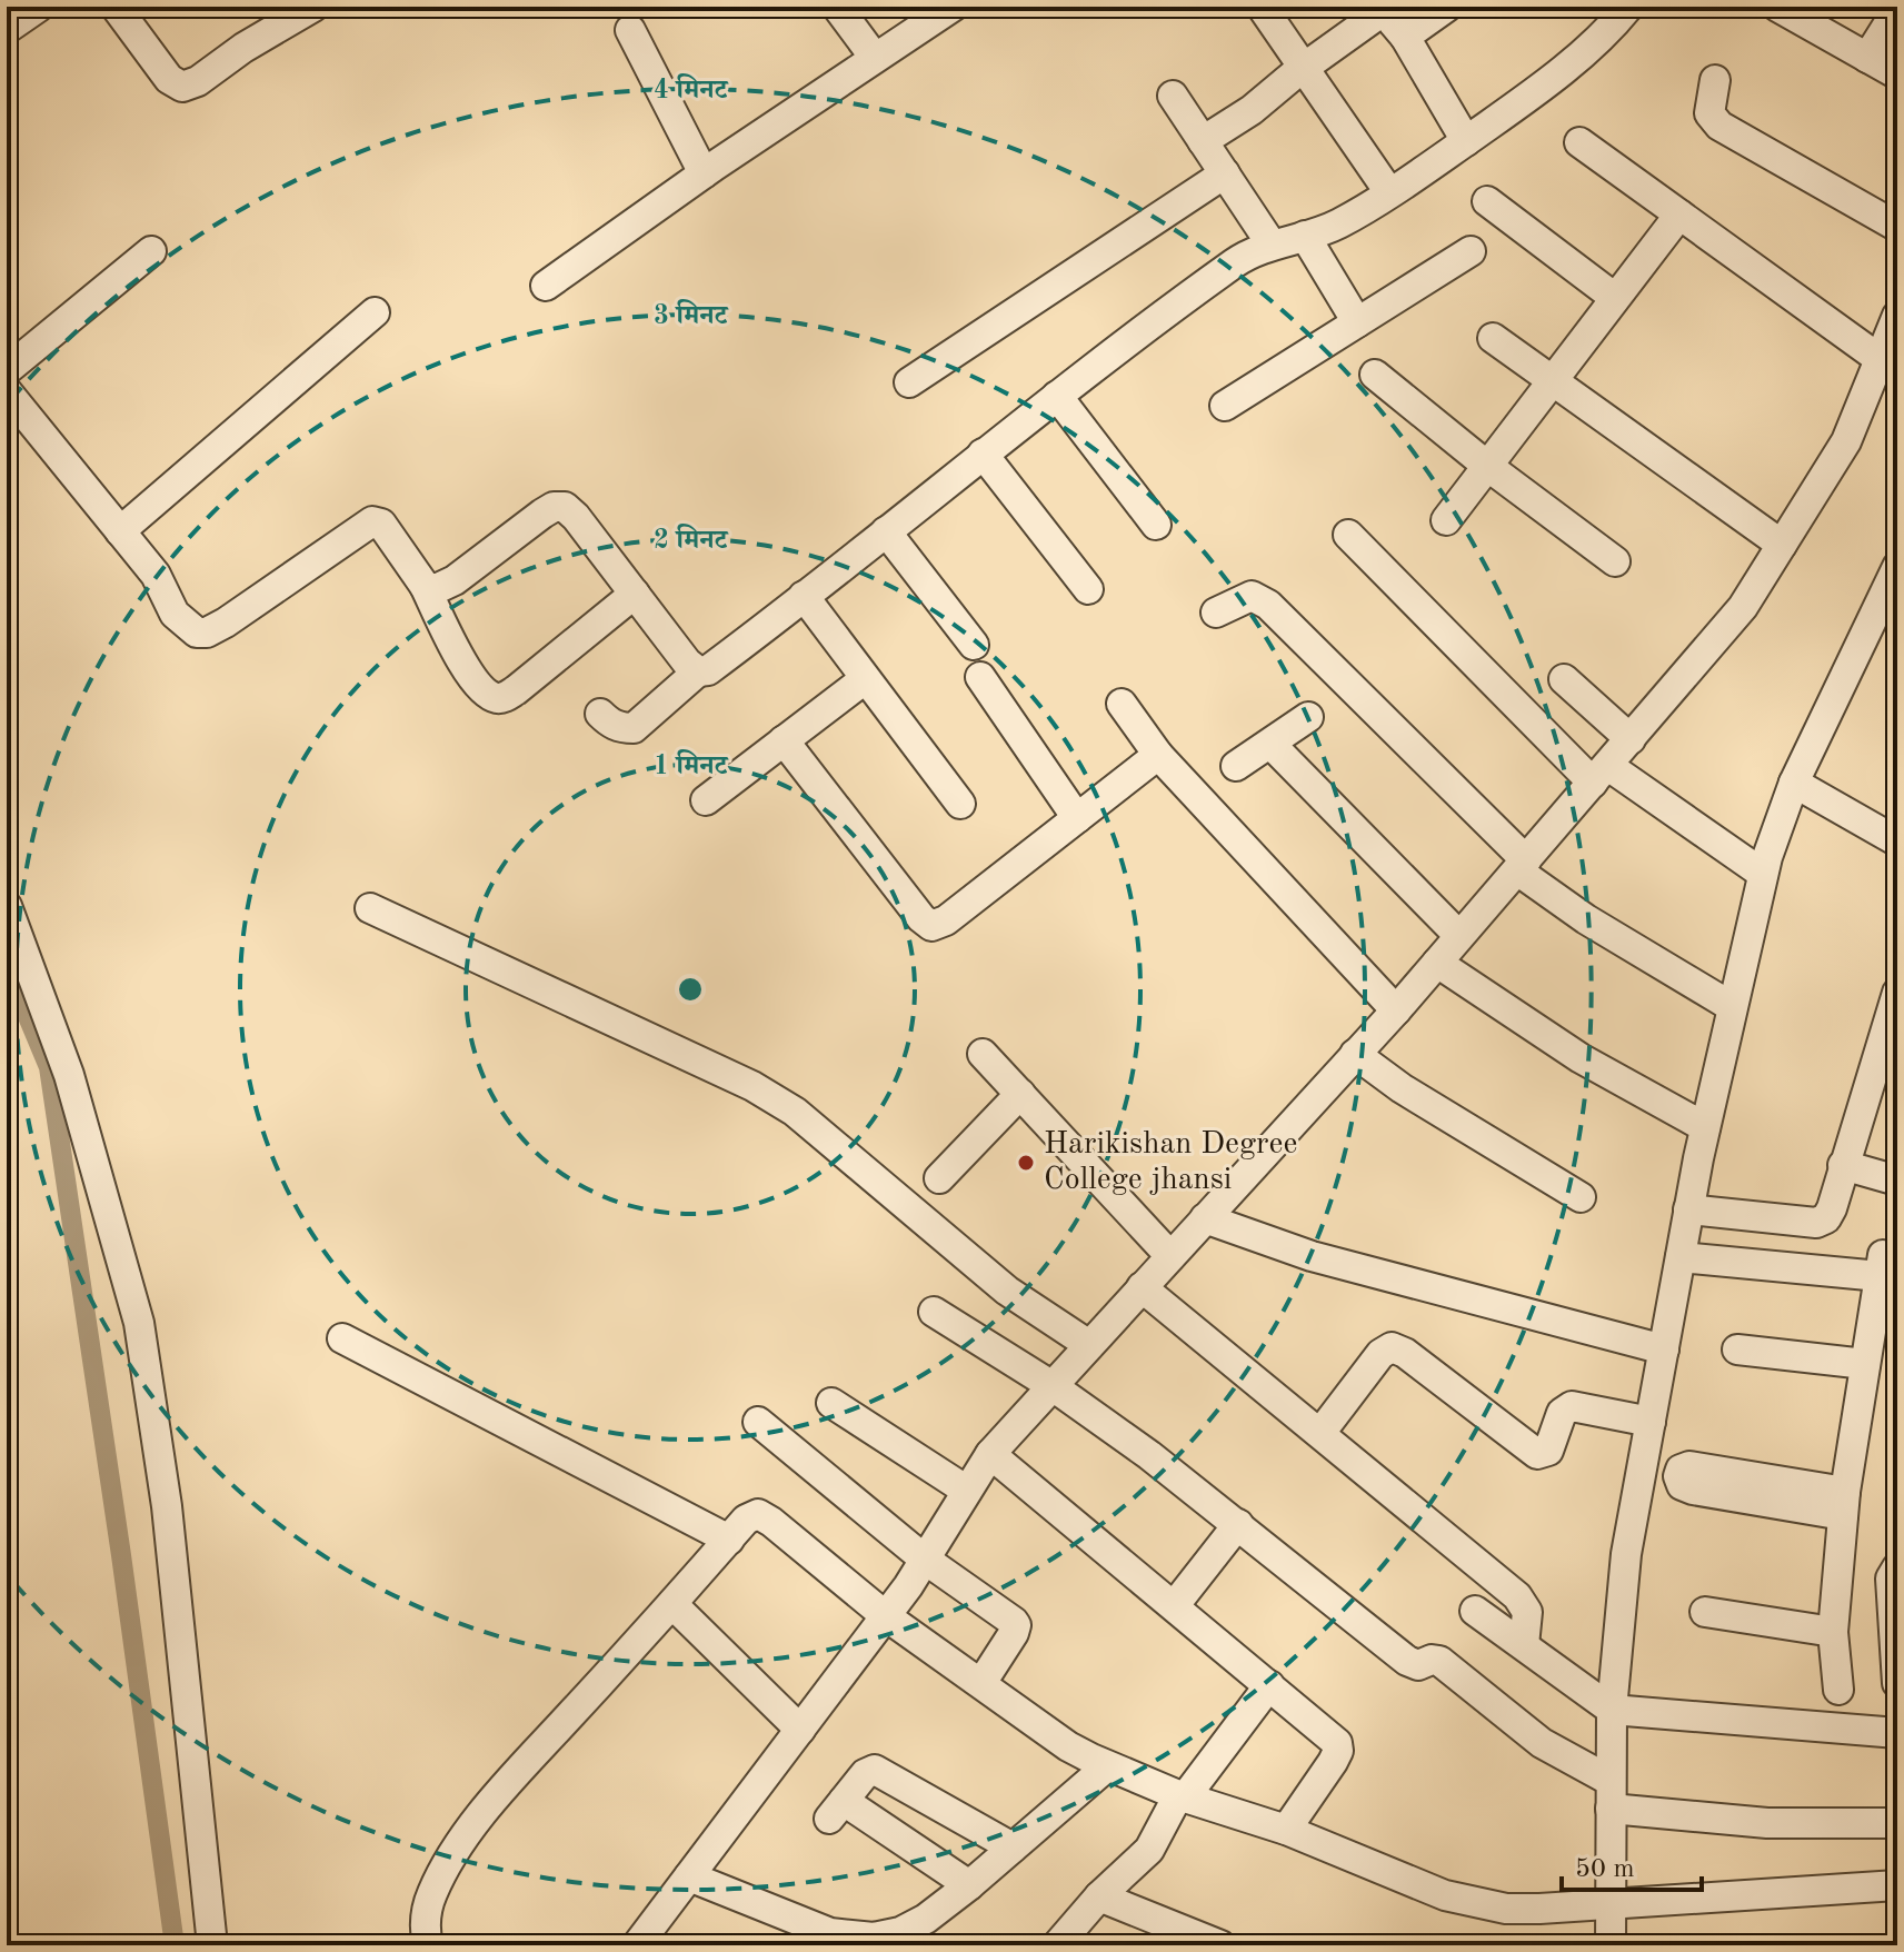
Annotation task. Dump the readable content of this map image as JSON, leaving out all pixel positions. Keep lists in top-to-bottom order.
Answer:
{
  "places": ["Harikishan Degree College jhansi"],
  "scale_bar": "50 m",
  "rings": [
    "4 मिनट",
    "3 मिनट",
    "2 मिनट",
    "1 मिनट"
  ]
}
